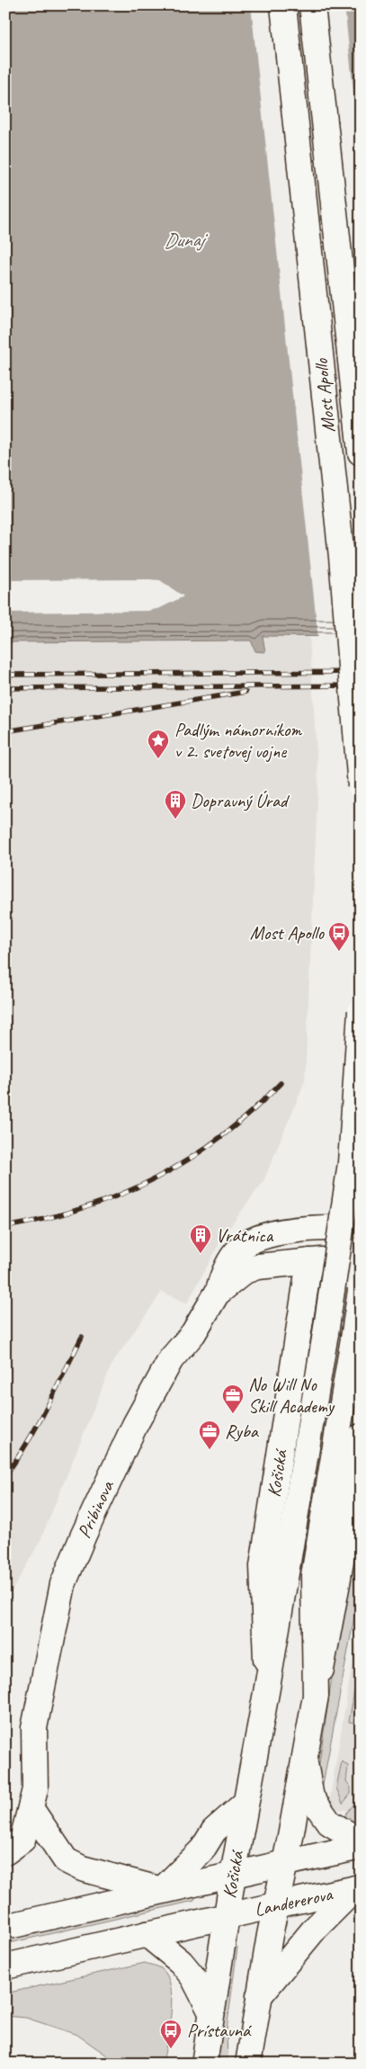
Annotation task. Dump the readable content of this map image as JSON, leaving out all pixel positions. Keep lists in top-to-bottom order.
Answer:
{
  "streets": {
    "main road": [
      "Most Apollo",
      "Košická",
      "Pribinova",
      "Landererova"
    ]
  },
  "crossings": [
    ["Košická", "Pribinova"],
    ["Košická", "Landererova"]
  ],
  "water": ["Dunaj"],
  "places": {
    "place": ["Padlým námorníkom v 2. svetovej vojne"],
    "building": ["Dopravný Úrad", "Vrátnica"],
    "bus stop": ["Most Apollo", "Prístavná"],
    "office": ["No Will No Skill Academy", "Ryba"]
  }
}
